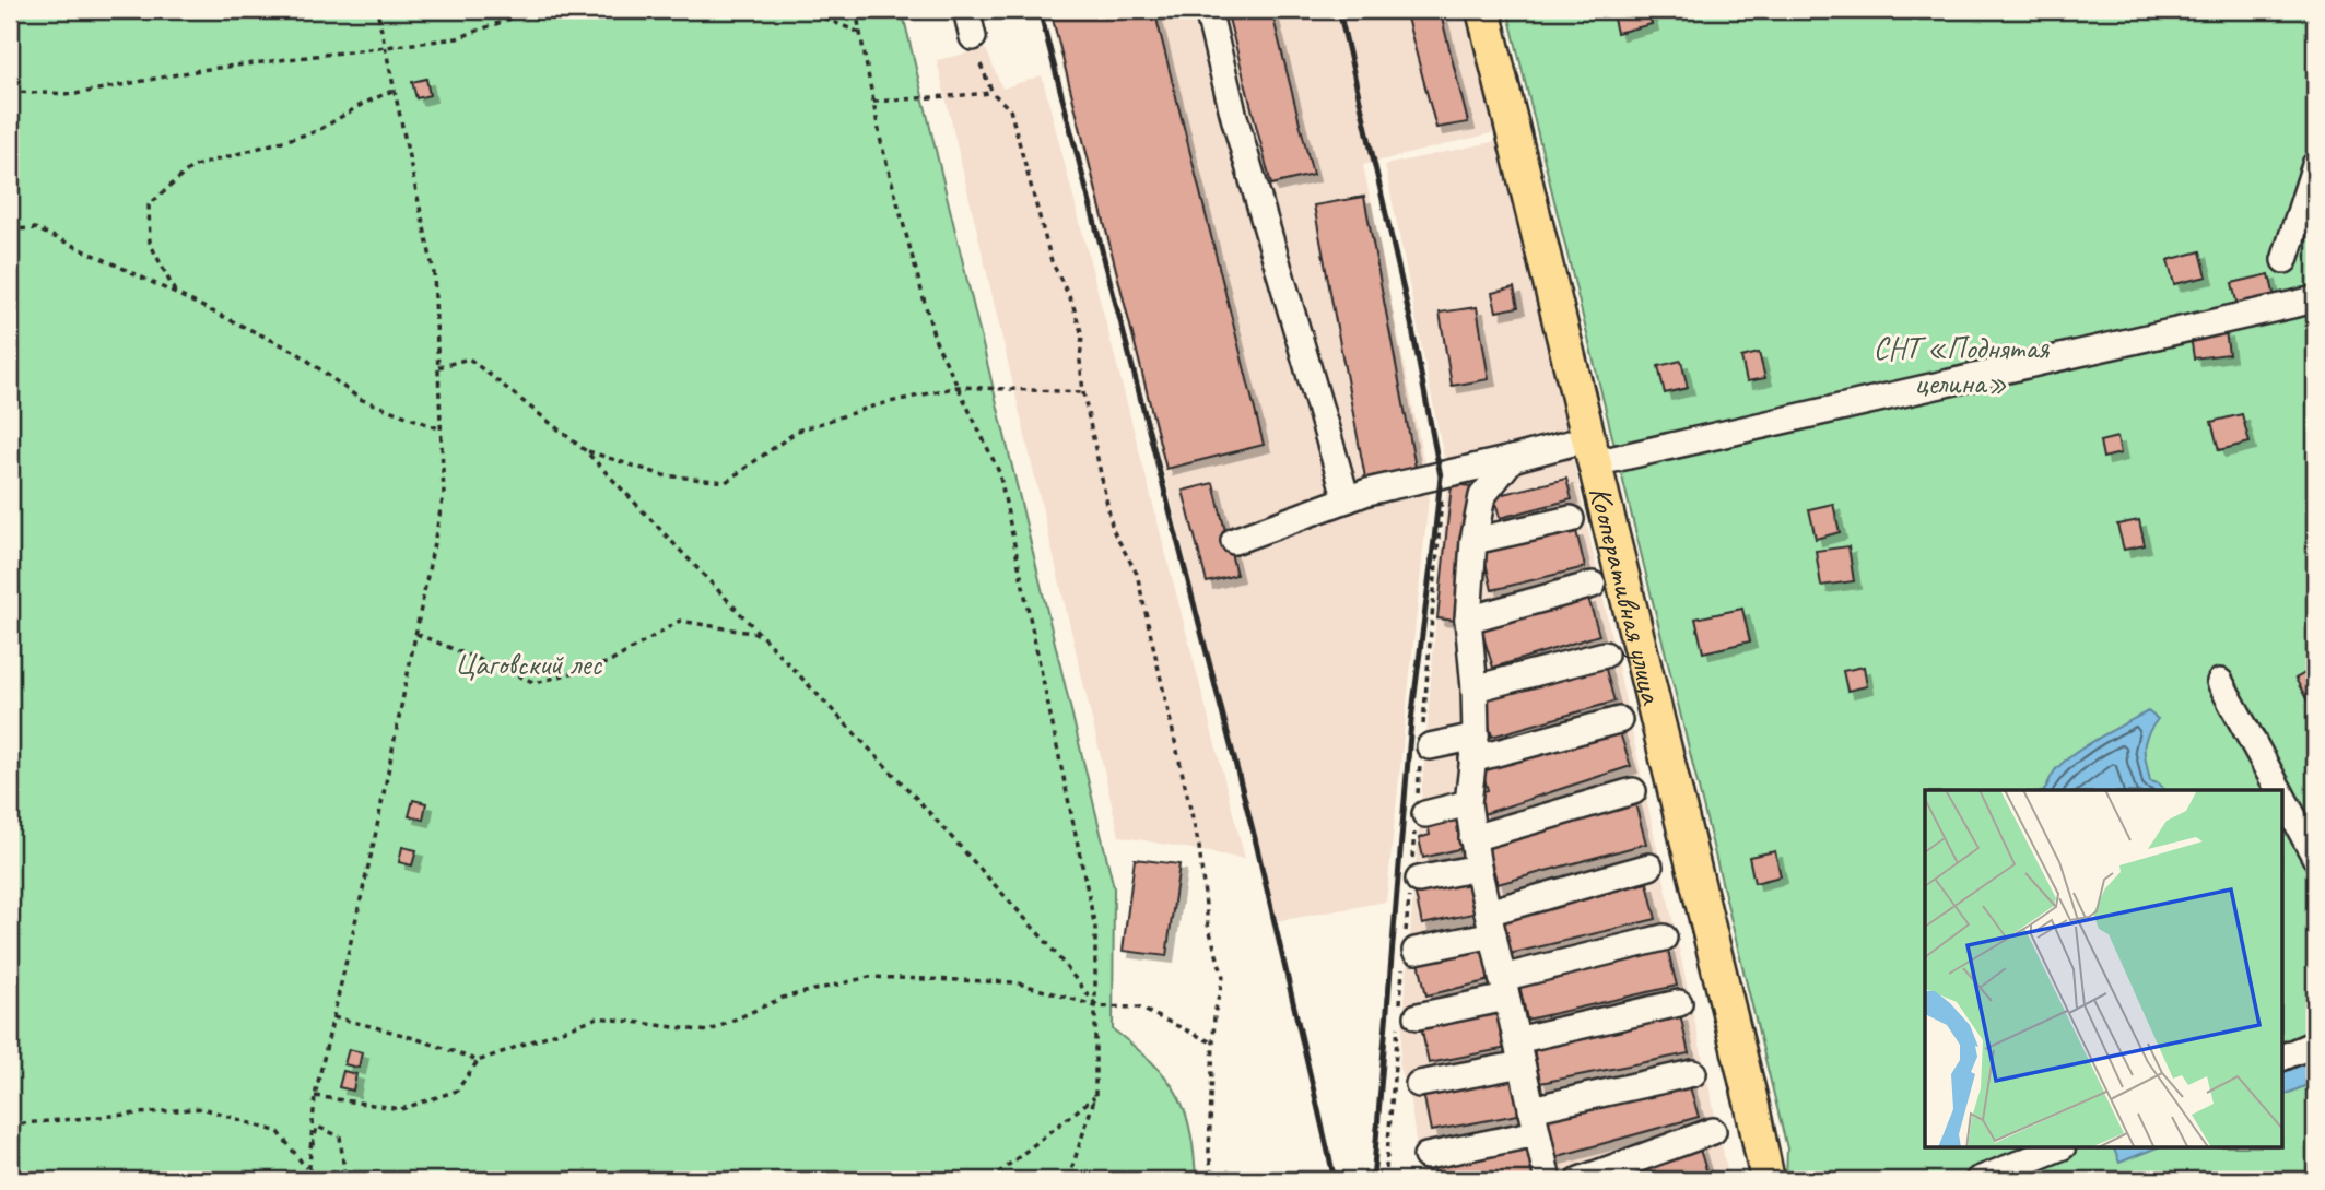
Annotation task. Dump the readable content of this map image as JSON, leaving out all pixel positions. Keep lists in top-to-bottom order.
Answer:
{
  "streets": {
    "main road": ["Кооперативная улица"]
  },
  "parks": ["СНТ «Поднятая целина»", "Цаговский лес"]
}
